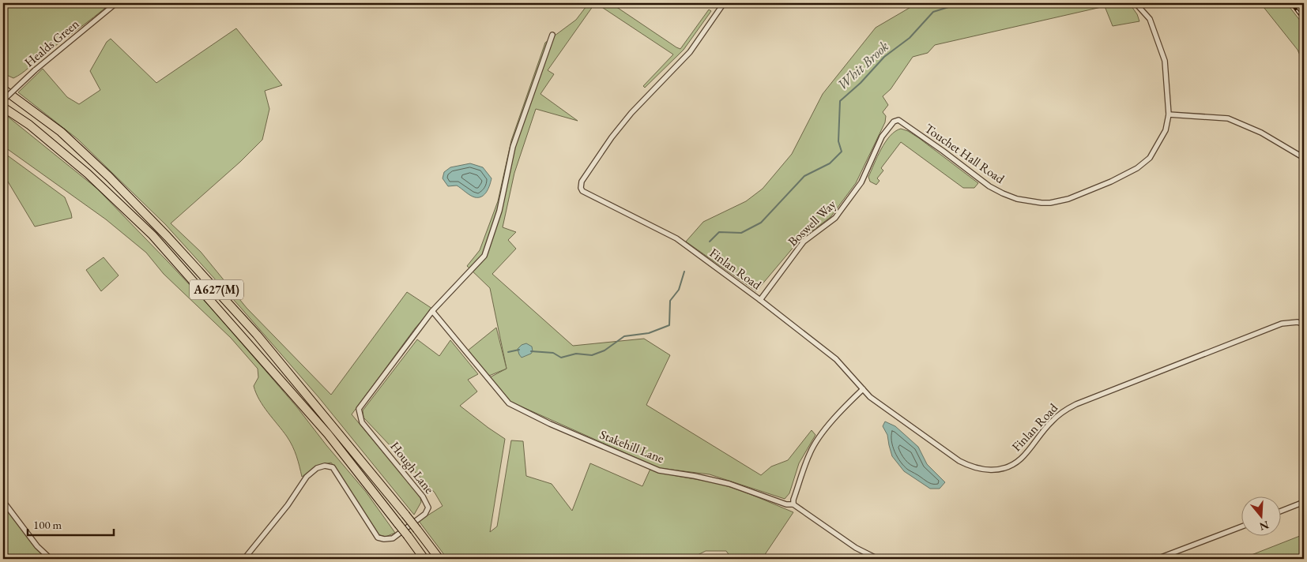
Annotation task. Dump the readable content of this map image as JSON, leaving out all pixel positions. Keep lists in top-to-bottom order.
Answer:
{
  "streets": {
    "highway": ["A627(M)"],
    "street": [
      "Healds Green",
      "Touchet Hall Road",
      "Boswell Way",
      "Finlan Road",
      "Stakehill Lane",
      "Hough Lane"
    ]
  },
  "crossings": [
    ["Touchet Hall Road", "Boswell Way"],
    ["Boswell Way", "Finlan Road"],
    ["Stakehill Lane", "Hough Lane"]
  ],
  "water": ["Whit Brook"],
  "scale_bar": "100 m",
  "north": "bottom"
}
